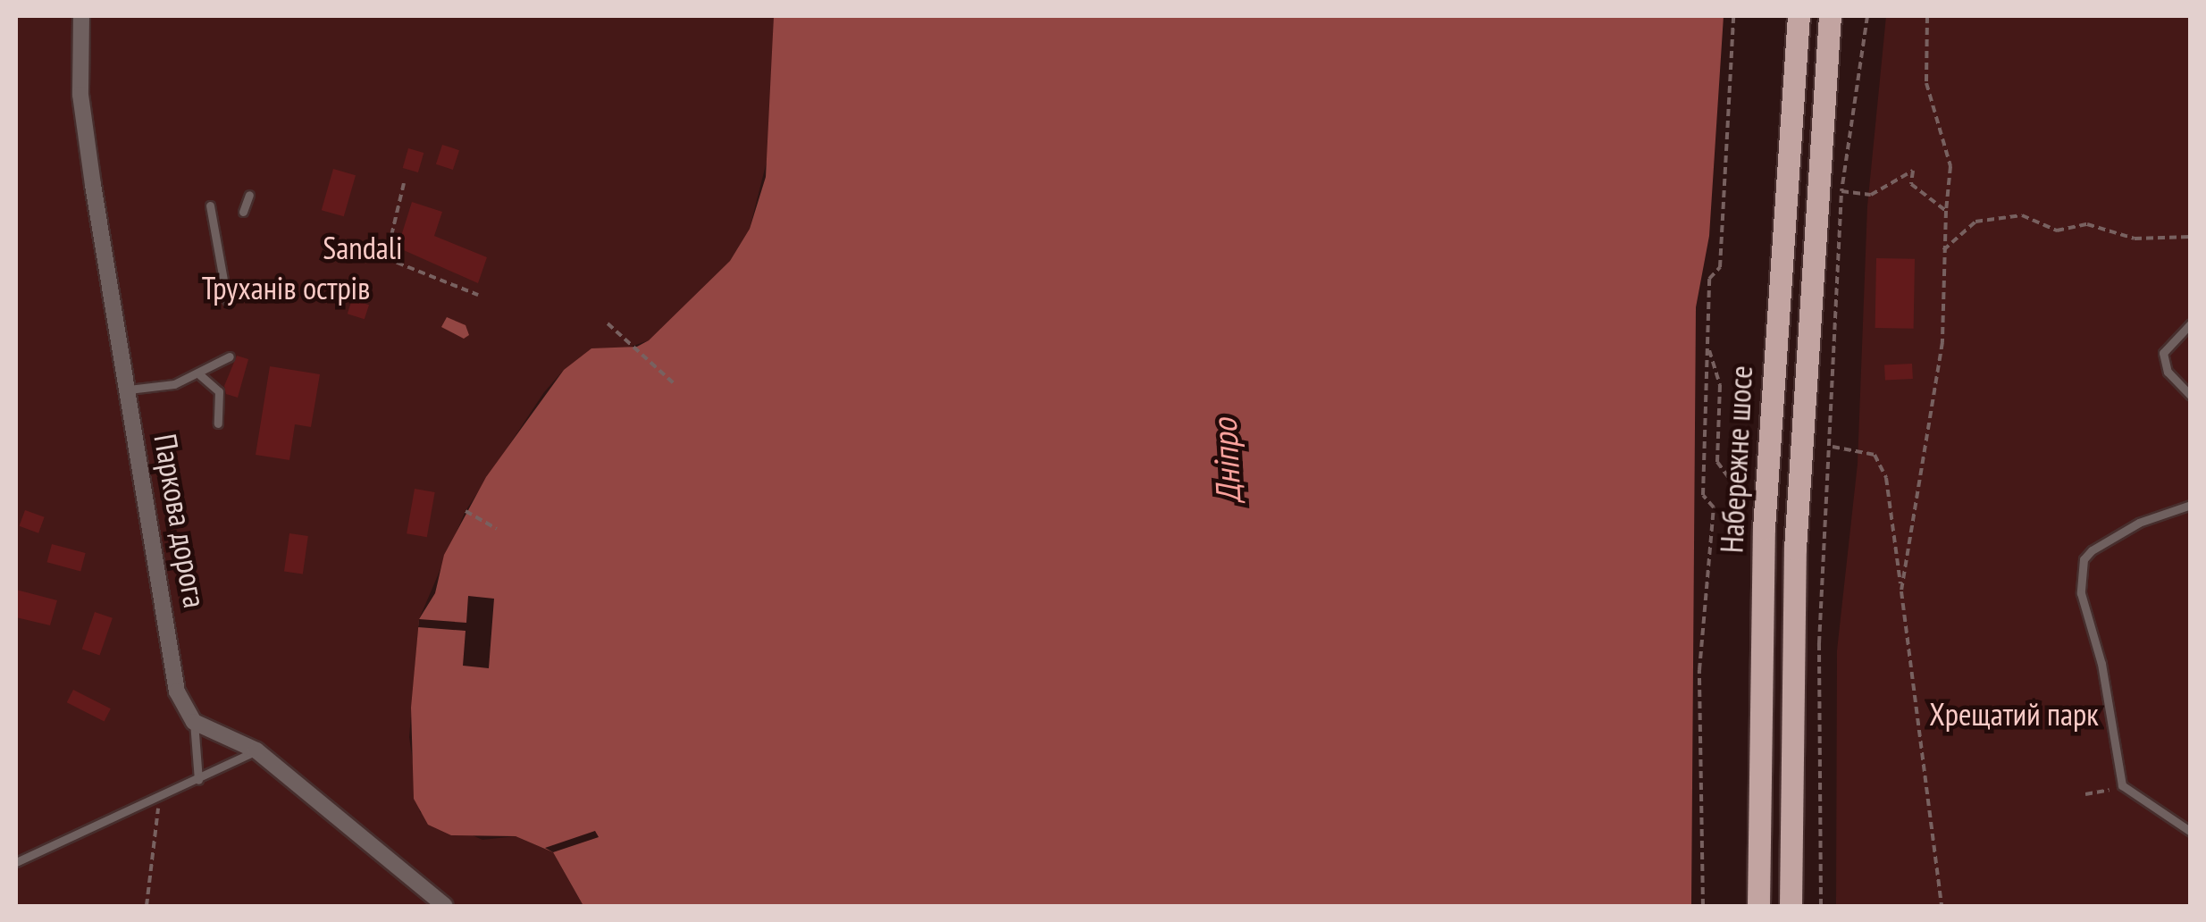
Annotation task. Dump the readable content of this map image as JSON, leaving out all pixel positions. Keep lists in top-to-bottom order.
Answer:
{
  "streets": {
    "main road": ["Набережне шосе"],
    "street": ["Паркова дорога"]
  },
  "water": ["Дніпро"],
  "parks": ["Sandali", "Труханів острів", "Хрещатий парк"]
}
